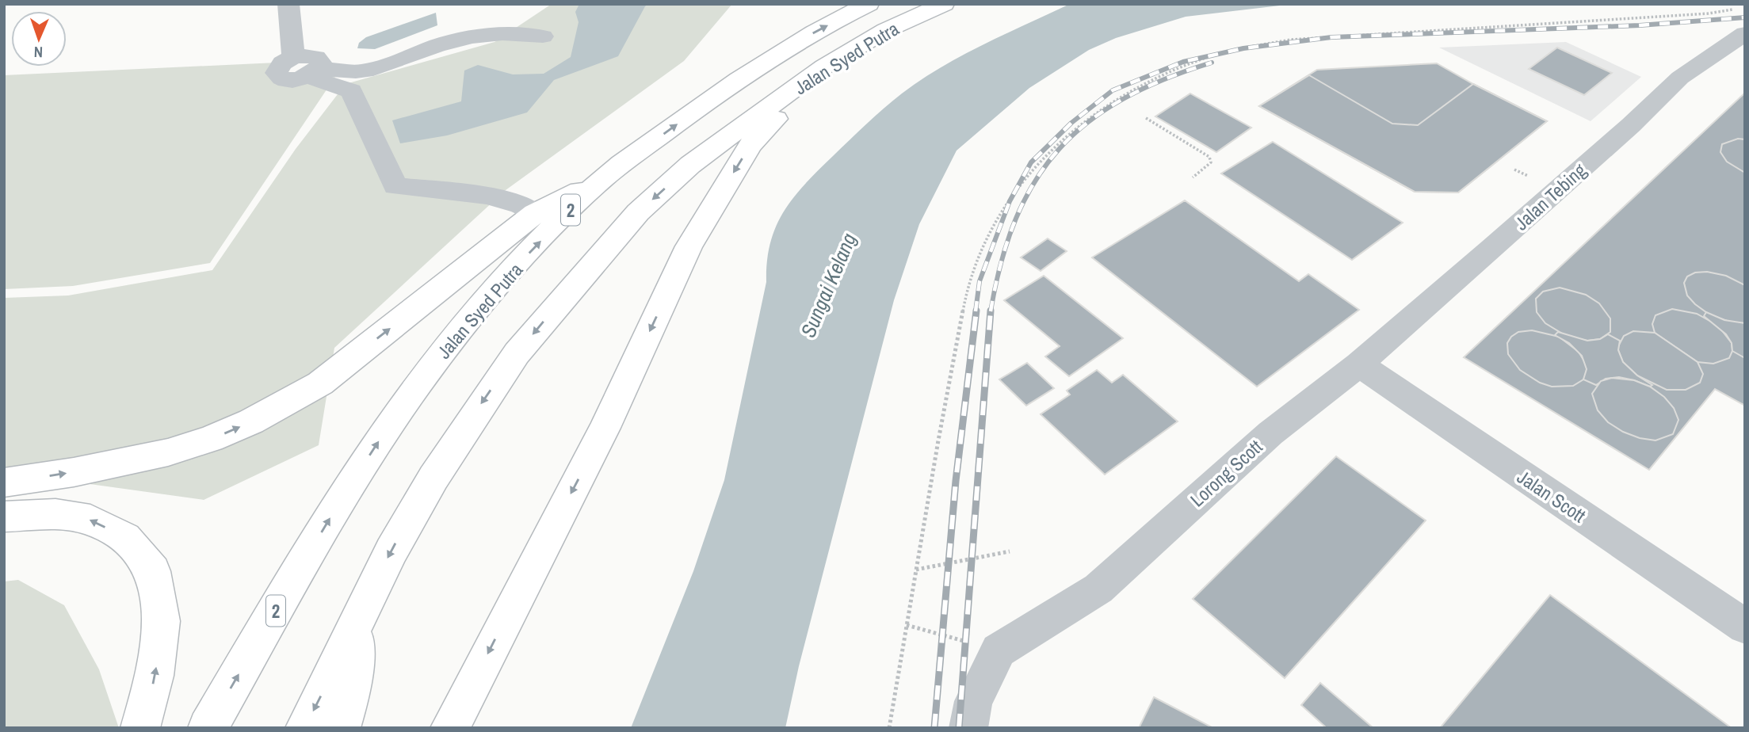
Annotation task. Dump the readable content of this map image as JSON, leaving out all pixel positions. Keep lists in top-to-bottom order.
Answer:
{
  "streets": {
    "main road": ["Jalan Syed Putra", "2"],
    "street": ["Jalan Tebing", "Lorong Scott", "Jalan Scott"]
  },
  "crossings": [
    ["Jalan Tebing", "Lorong Scott"],
    ["Jalan Tebing", "Jalan Scott"],
    ["Lorong Scott", "Jalan Scott"]
  ],
  "water": ["Sungai Kelang"],
  "north": "bottom"
}
